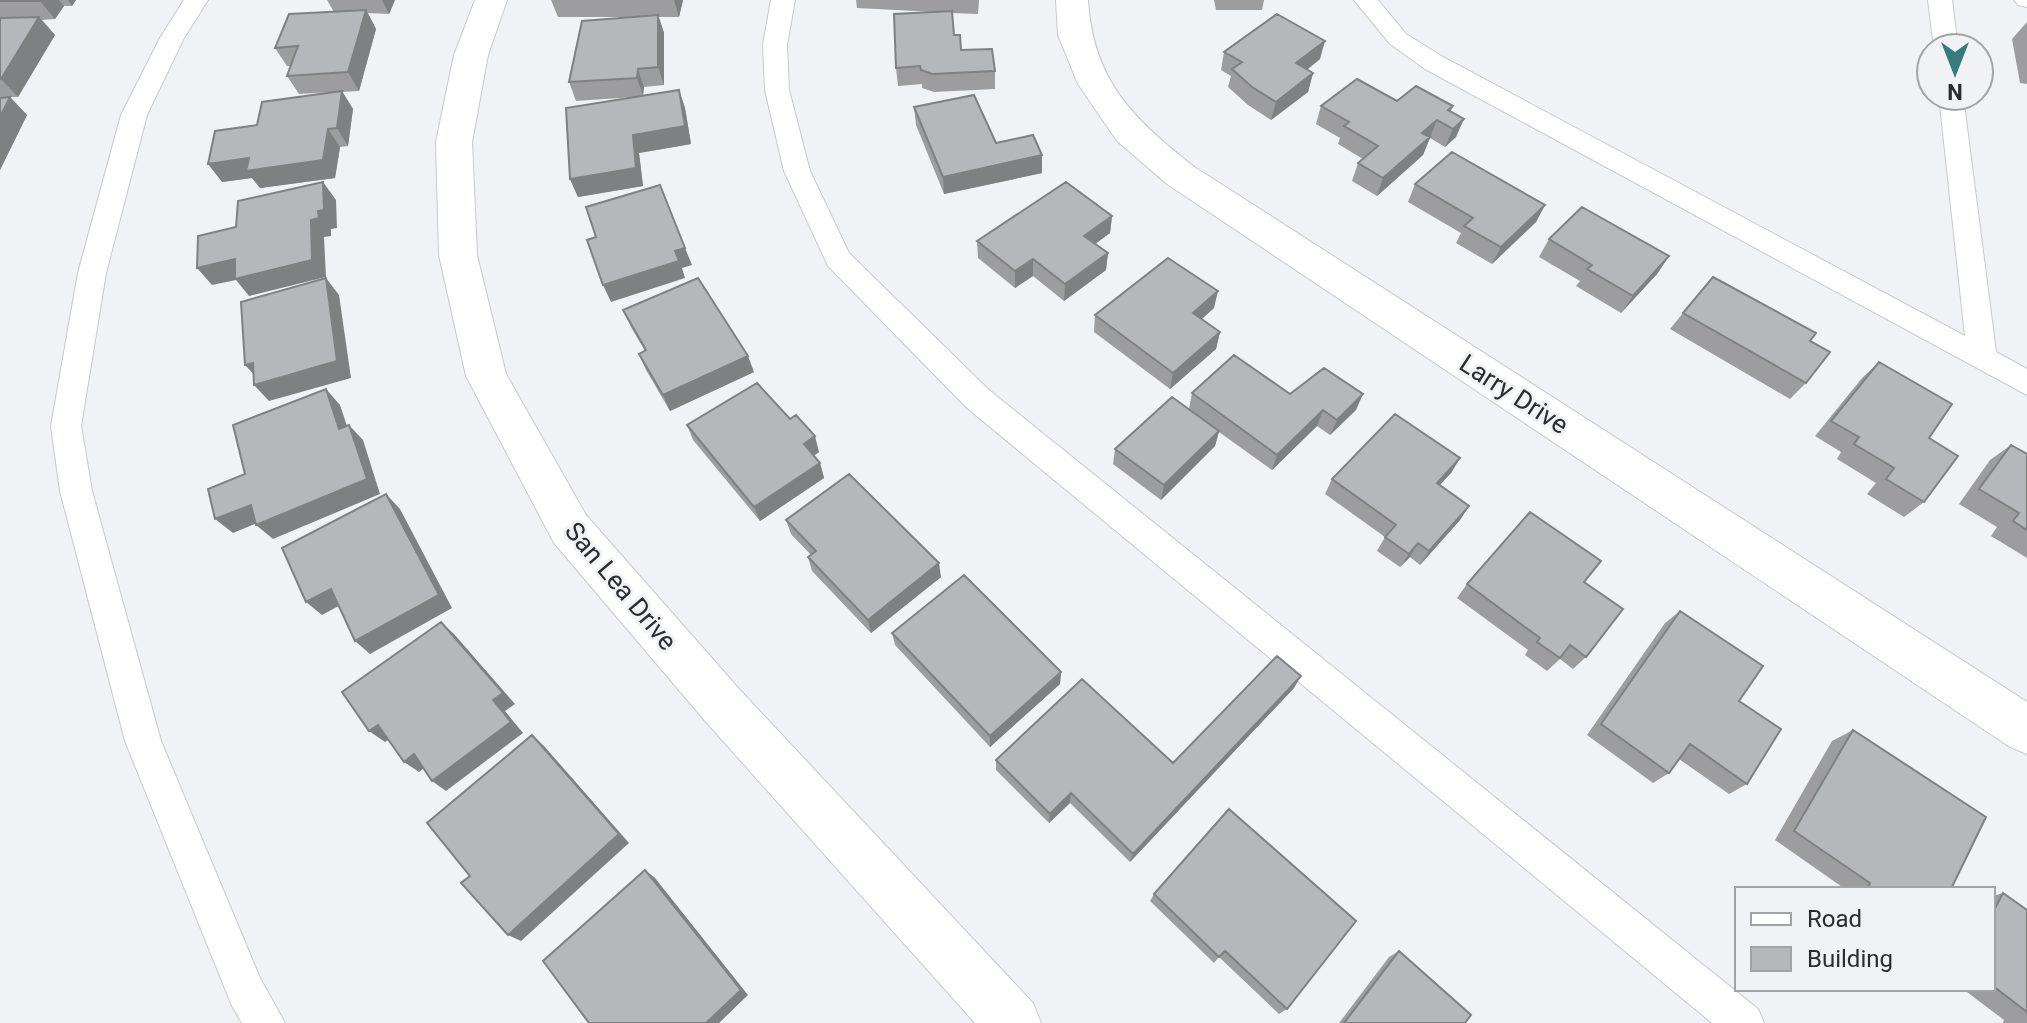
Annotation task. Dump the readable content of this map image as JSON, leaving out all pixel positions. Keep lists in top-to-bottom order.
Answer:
{
  "streets": {
    "street": ["Larry Drive", "San Lea Drive"]
  },
  "legend": ["Road", "Building"],
  "north": "bottom"
}
